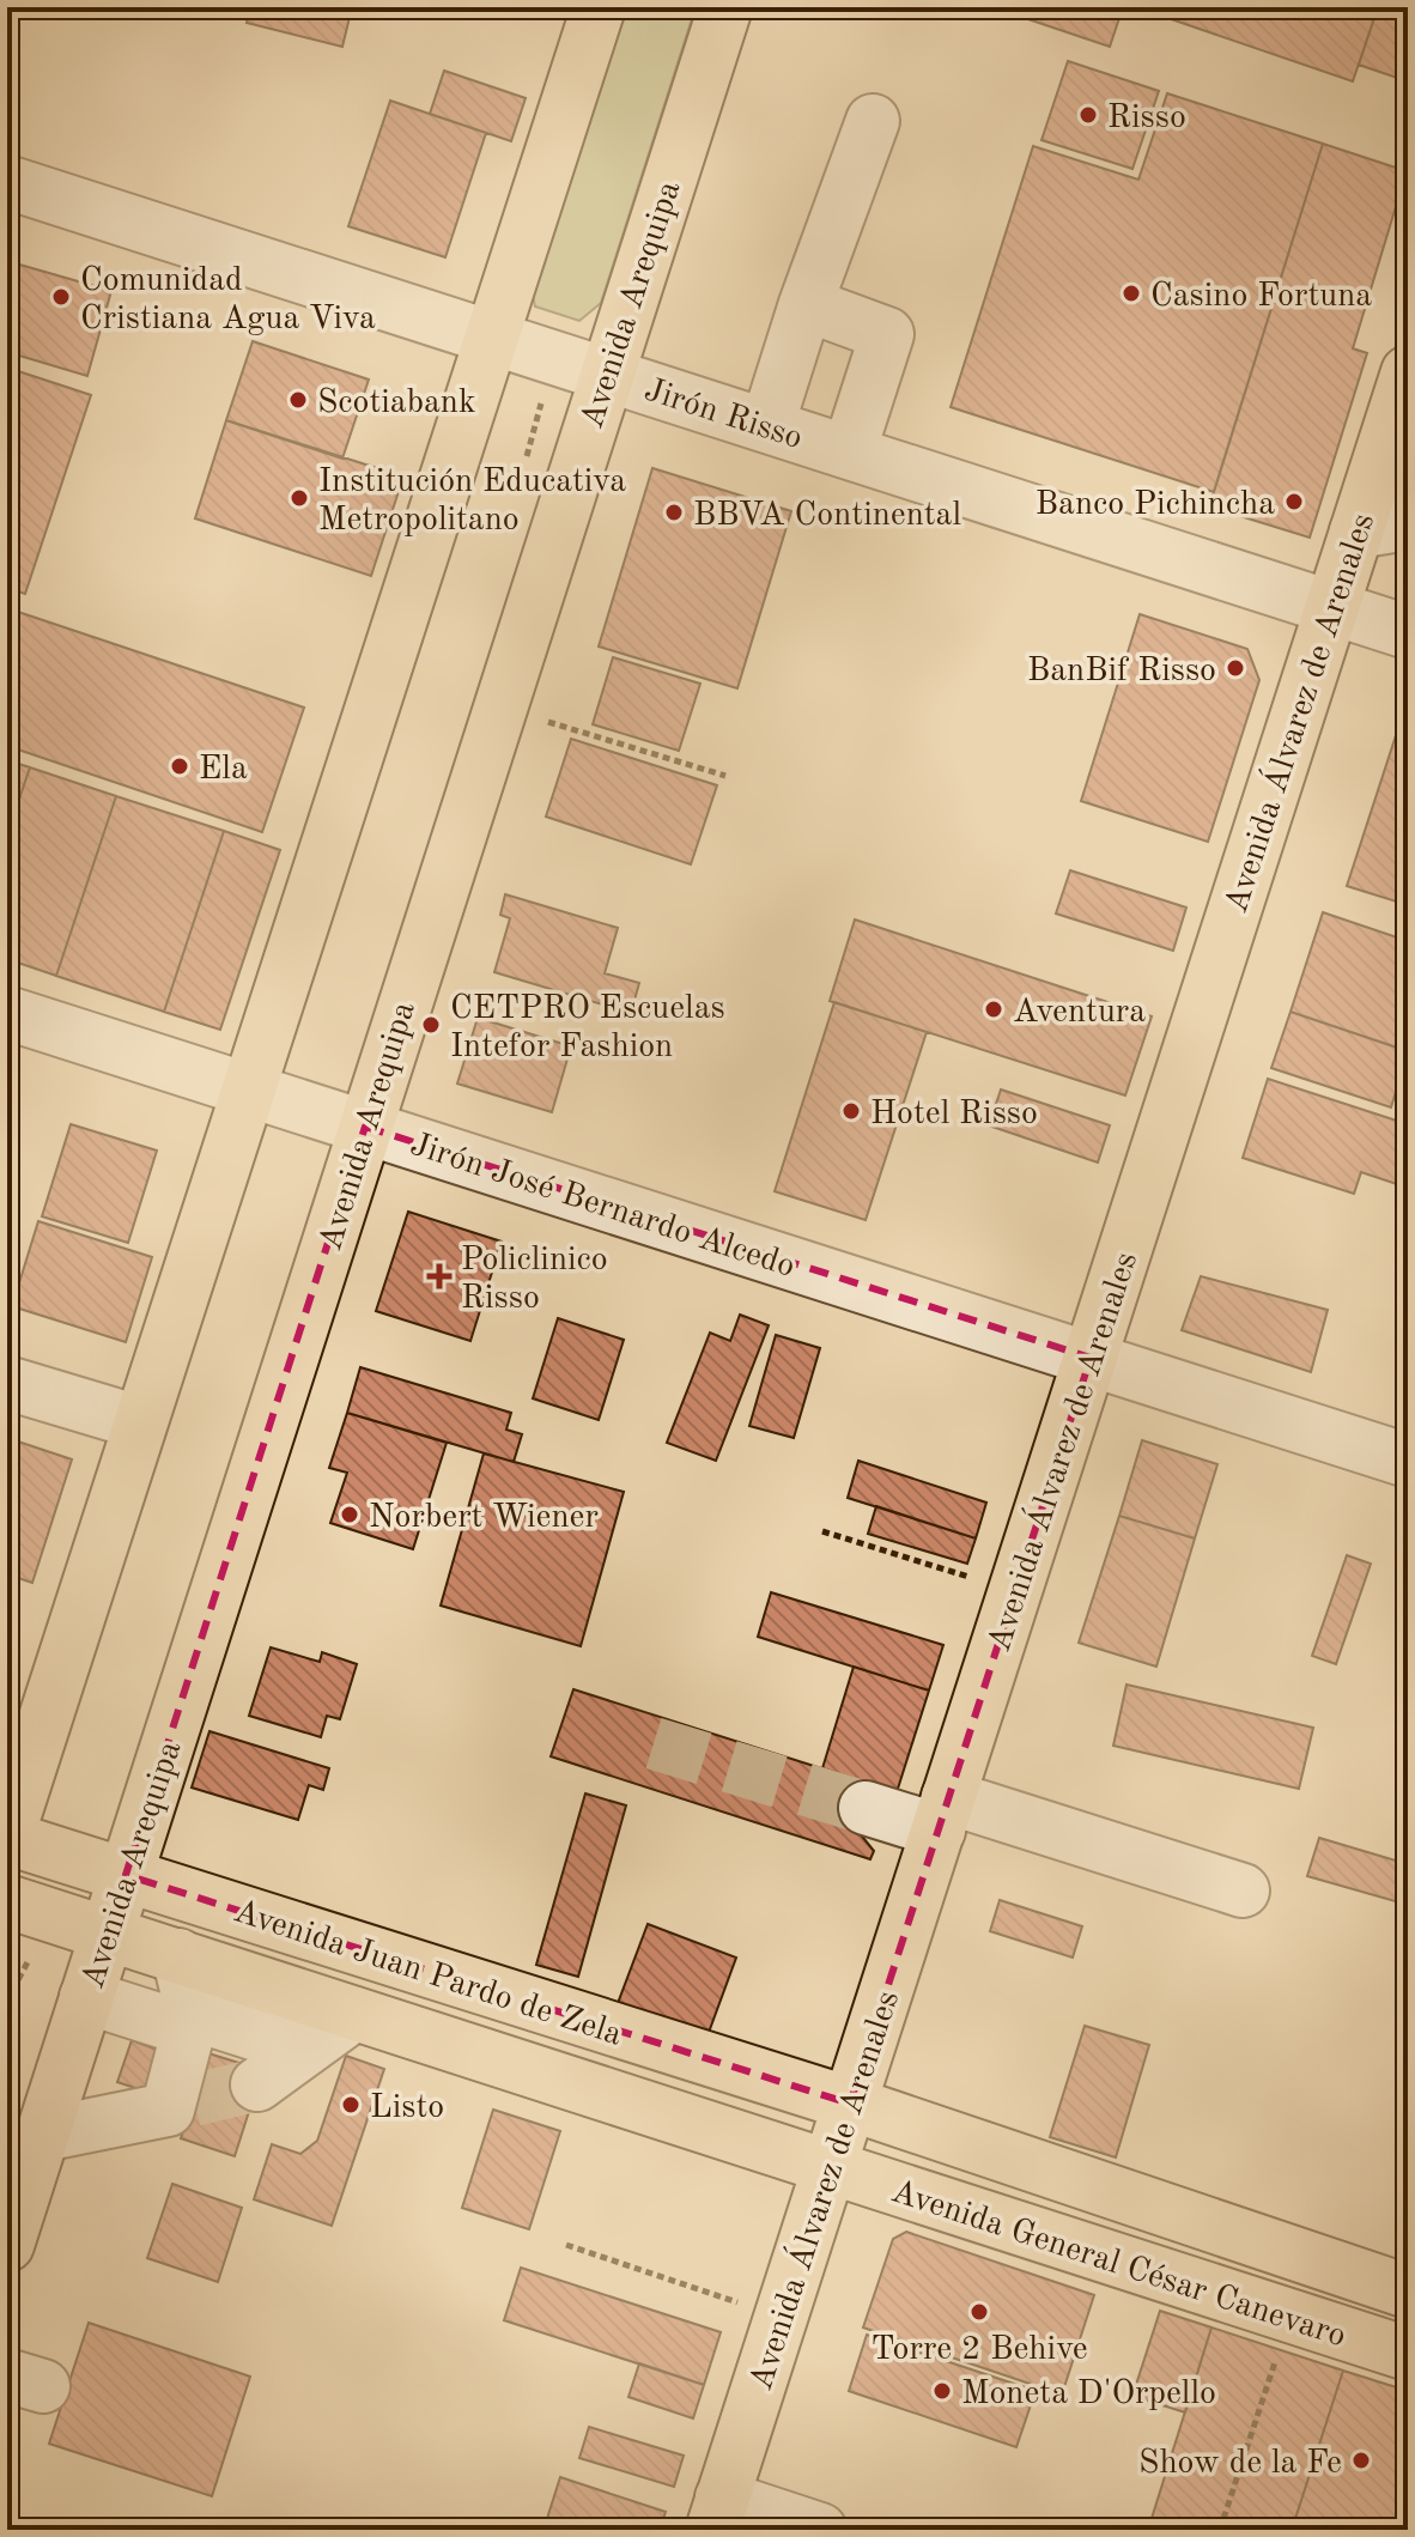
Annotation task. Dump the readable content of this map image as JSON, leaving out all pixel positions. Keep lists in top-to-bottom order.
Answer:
{
  "streets": {
    "main road": [
      "Avenida Arequipa",
      "Avenida Álvarez de Arenales",
      "Avenida Juan Pardo de Zela",
      "Avenida General César Canevaro"
    ],
    "street": ["Jirón Risso", "Jirón José Bernardo Alcedo"]
  },
  "crossings": [
    ["Avenida Arequipa", "Jirón Risso"],
    ["Avenida Arequipa", "Jirón José Bernardo Alcedo"],
    ["Avenida Arequipa", "Avenida Juan Pardo de Zela"],
    ["Jirón Risso", "Avenida Álvarez de Arenales"],
    ["Avenida Álvarez de Arenales", "Jirón José Bernardo Alcedo"],
    ["Avenida Álvarez de Arenales", "Avenida Juan Pardo de Zela"],
    ["Avenida Álvarez de Arenales", "Avenida General César Canevaro"],
    ["Avenida Juan Pardo de Zela", "Avenida General César Canevaro"]
  ],
  "places": {
    "other": [
      "Risso",
      "Casino Fortuna",
      "Comunidad Cristiana Agua Viva",
      "Scotiabank",
      "Institución Educativa Metropolitano",
      "Banco Pichincha",
      "BBVA Continental",
      "BanBif Risso",
      "Ela",
      "Aventura",
      "CETPRO Escuelas Intefor Fashion",
      "Hotel Risso",
      "Norbert Wiener",
      "Listo",
      "Torre 2 Behive",
      "Moneta D'Orpello",
      "Show de la Fe"
    ],
    "health": ["Policlinico Risso"]
  }
}
